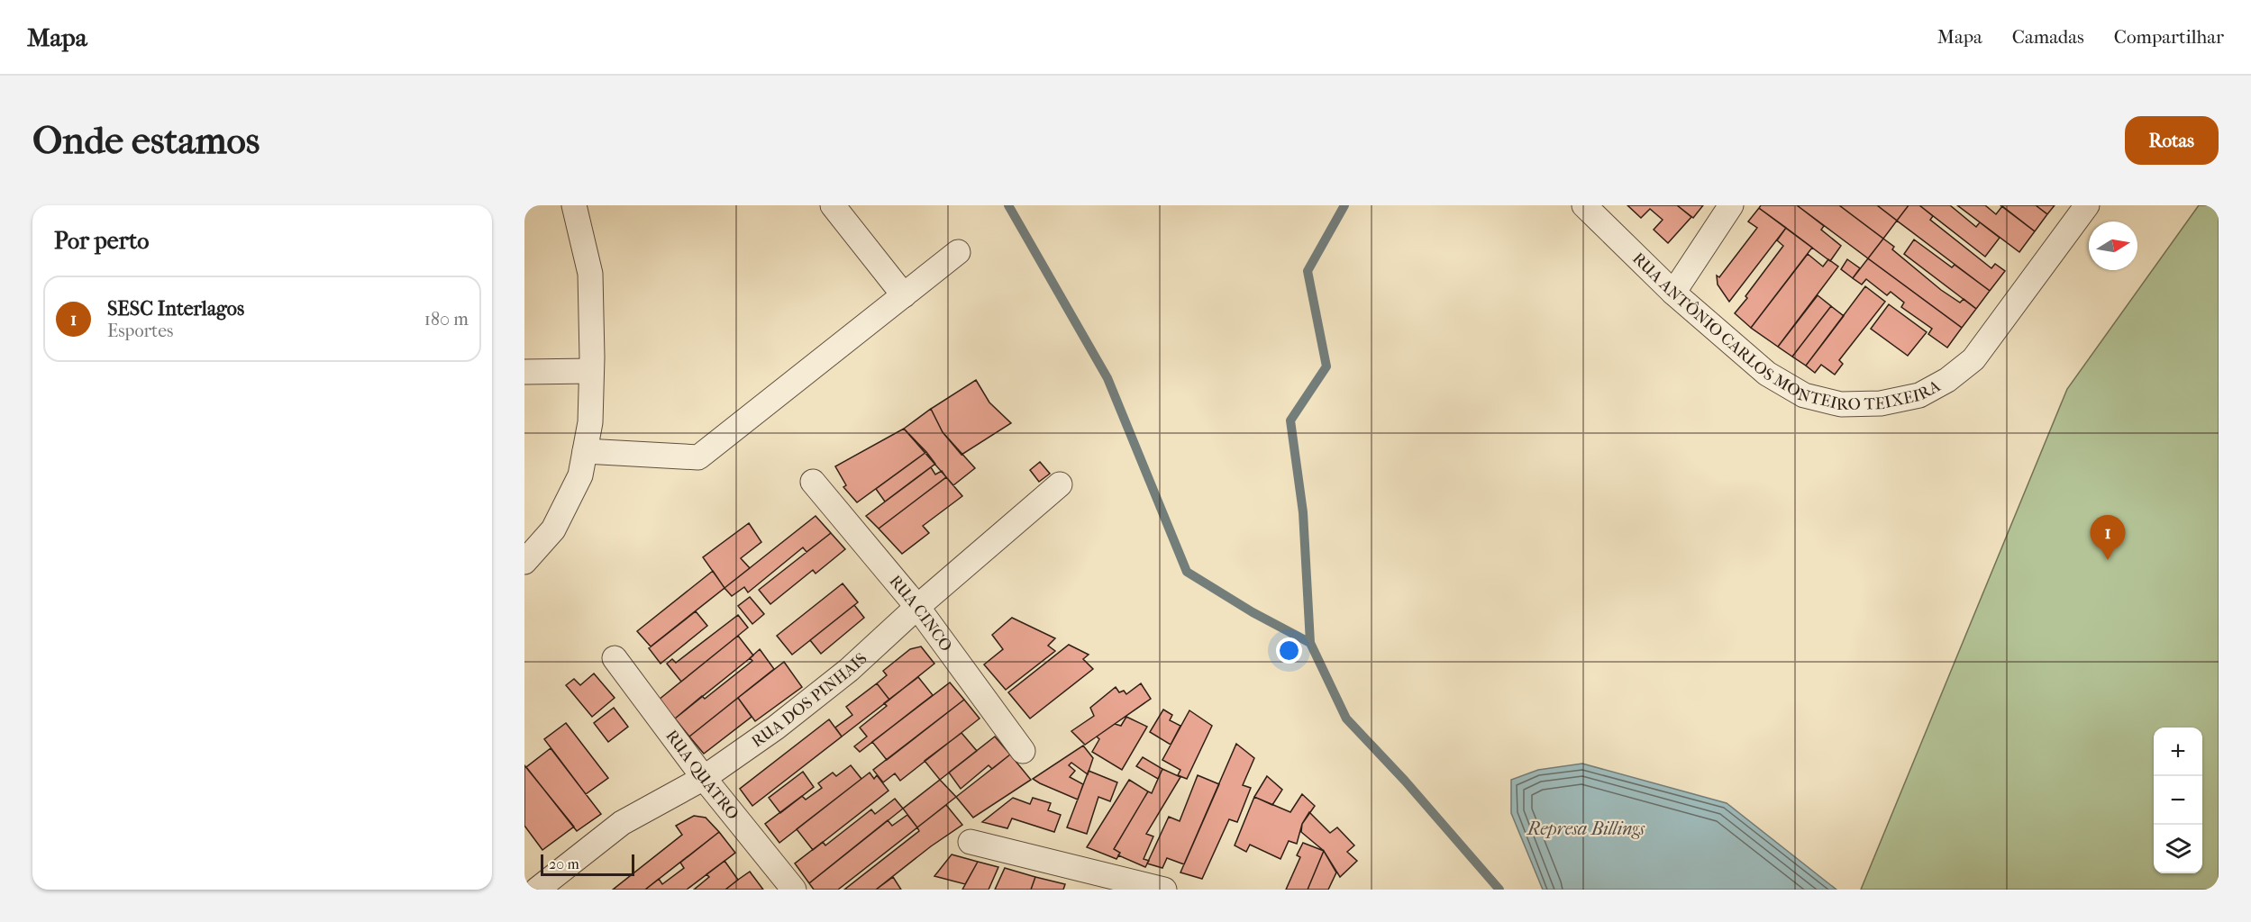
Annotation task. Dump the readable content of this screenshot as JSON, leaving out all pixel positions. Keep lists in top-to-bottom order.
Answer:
{
  "streets": {
    "street": [
      "RUA ANTÔNIO CARLOS MONTEIRO TEIXEIRA",
      "RUA CINCO",
      "RUA DOS PINHAIS",
      "RUA QUATRO"
    ]
  },
  "crossings": [
    ["RUA CINCO", "RUA DOS PINHAIS"],
    ["RUA DOS PINHAIS", "RUA QUATRO"]
  ],
  "water": ["Represa Billings"],
  "scale_bar": "20 m",
  "north": "right",
  "page": {
    "header": "Mapa",
    "nav": ["Mapa", "Camadas", "Compartilhar"],
    "buttons": "Rotas",
    "title": "Onde estamos",
    "heading": "Por perto",
    "list": [
      {
        "mark": "1",
        "name": "SESC Interlagos",
        "note": "Esportes",
        "value": "180 m"
      }
    ],
    "pins": "1",
    "map_buttons": ["+", "−"],
    "scale": "20 m"
  }
}
